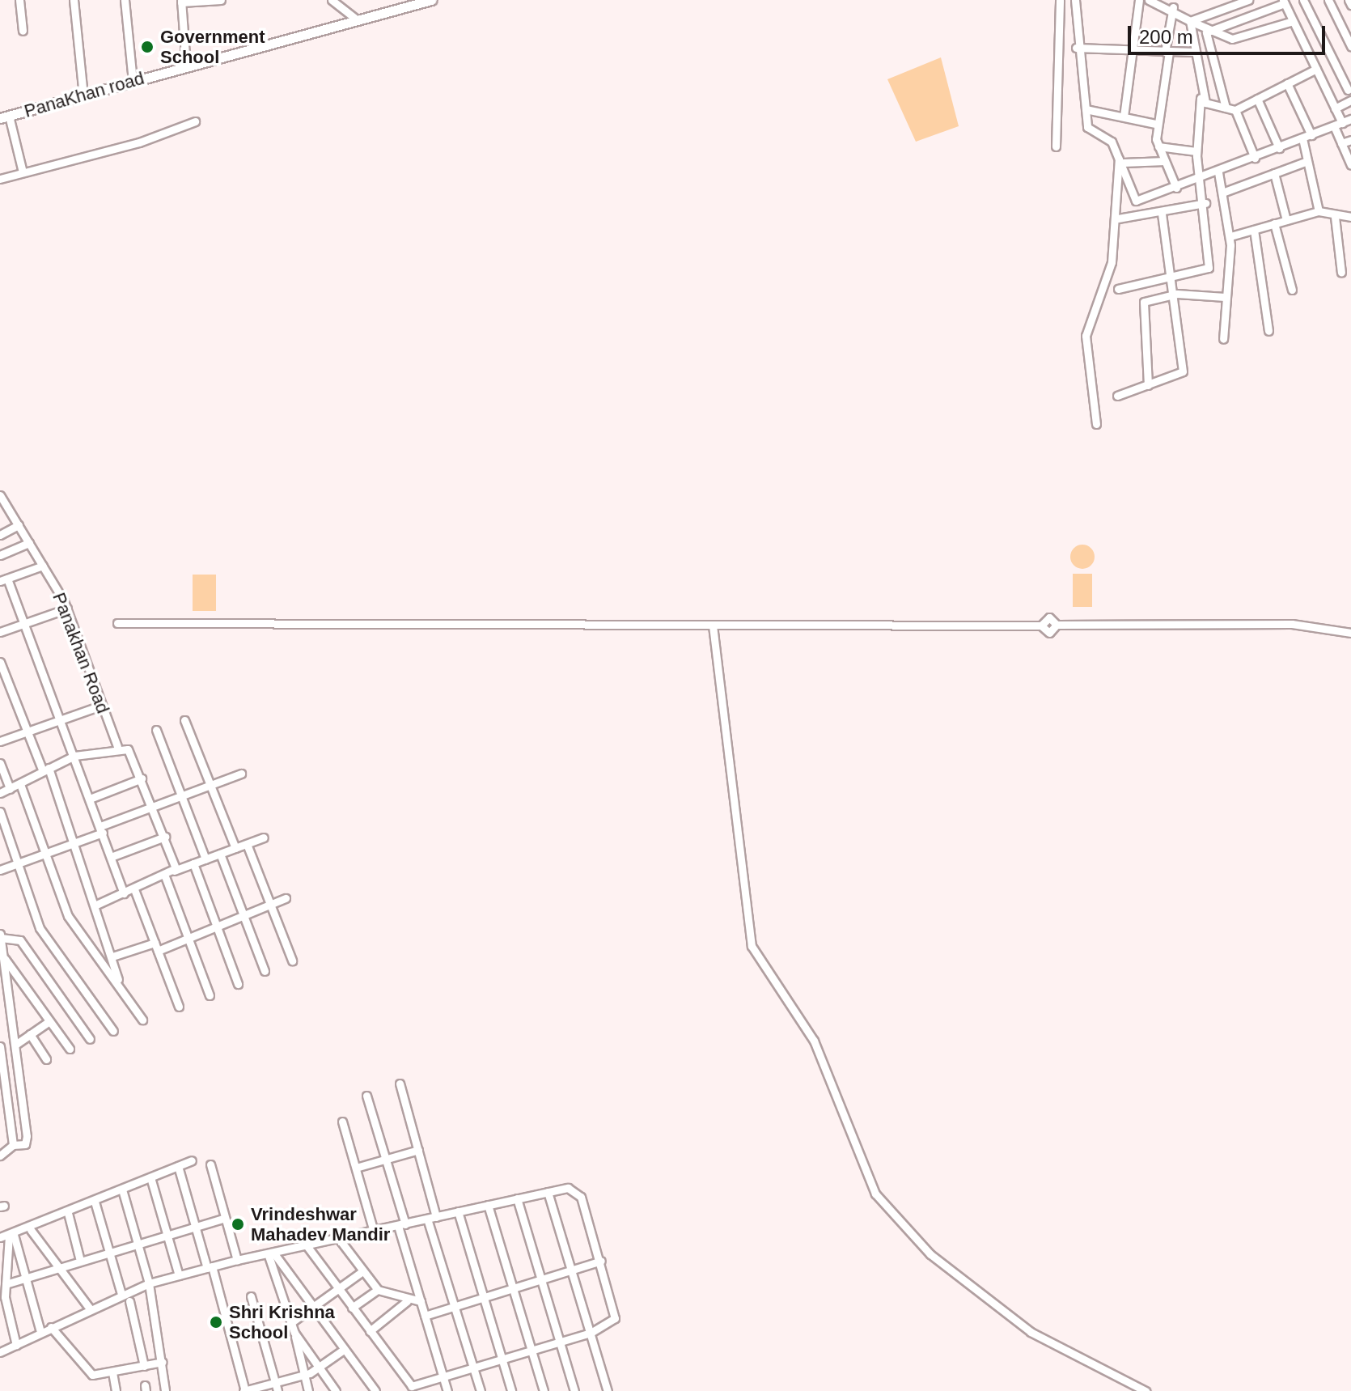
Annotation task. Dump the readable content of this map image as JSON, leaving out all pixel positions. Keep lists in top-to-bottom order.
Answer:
{
  "streets": {
    "street": ["PanaKhan road", "Panakhan Road"]
  },
  "places": ["Government School", "Vrindeshwar Mahadev Mandir", "Shri Krishna School"],
  "scale_bar": "200 m"
}
